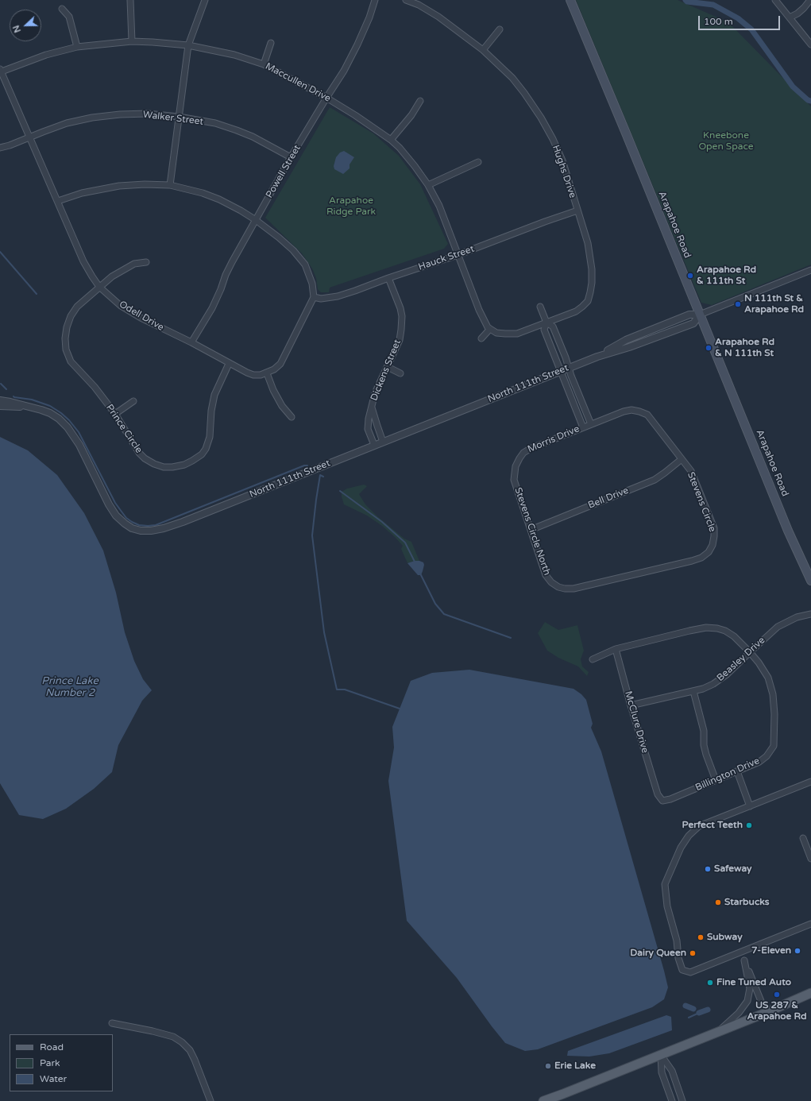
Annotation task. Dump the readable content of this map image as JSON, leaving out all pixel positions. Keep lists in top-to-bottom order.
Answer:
{
  "streets": {
    "main road": ["Arapahoe Road"],
    "street": [
      "Maccullen Drive",
      "Walker Street",
      "Powell Street",
      "Hughs Drive",
      "Hauck Street",
      "Odell Drive",
      "Dickens Street",
      "North 111th Street",
      "Prince Circle",
      "Morris Drive",
      "Bell Drive",
      "Stevens Circle",
      "Stevens Circle North",
      "Beasley Drive",
      "McClure Drive",
      "Billington Drive"
    ]
  },
  "crossings": [
    ["Maccullen Drive", "Powell Street"],
    ["Maccullen Drive", "Hughs Drive"],
    ["Maccullen Drive", "Hauck Street"],
    ["Maccullen Drive", "Odell Drive"],
    ["Walker Street", "Powell Street"],
    ["Walker Street", "Odell Drive"],
    ["Powell Street", "Odell Drive"],
    ["Hughs Drive", "Hauck Street"],
    ["Hughs Drive", "Morris Drive"],
    ["Arapahoe Road", "North 111th Street"],
    ["Hauck Street", "Dickens Street"],
    ["Odell Drive", "Prince Circle"],
    ["Dickens Street", "North 111th Street"],
    ["North 111th Street", "Morris Drive"],
    ["Morris Drive", "Stevens Circle"],
    ["Morris Drive", "Stevens Circle North"],
    ["Bell Drive", "Stevens Circle"],
    ["Bell Drive", "Stevens Circle North"],
    ["Stevens Circle", "Stevens Circle North"],
    ["Beasley Drive", "McClure Drive"],
    ["Beasley Drive", "Billington Drive"],
    ["McClure Drive", "Billington Drive"]
  ],
  "water": ["Prince Lake Number 2"],
  "parks": ["Kneebone Open Space", "Arapahoe Ridge Park"],
  "places": [
    "Arapahoe Rd & 111th St",
    "N 111th St & Arapahoe Rd",
    "Arapahoe Rd & N 111th St",
    "Perfect Teeth",
    "Safeway",
    "Starbucks",
    "Subway",
    "7-Eleven",
    "Dairy Queen",
    "Fine Tuned Auto",
    "US 287 & Arapahoe Rd",
    "Erie Lake"
  ],
  "legend": ["Road", "Park", "Water"],
  "scale_bar": "100 m",
  "north": "left"
}
